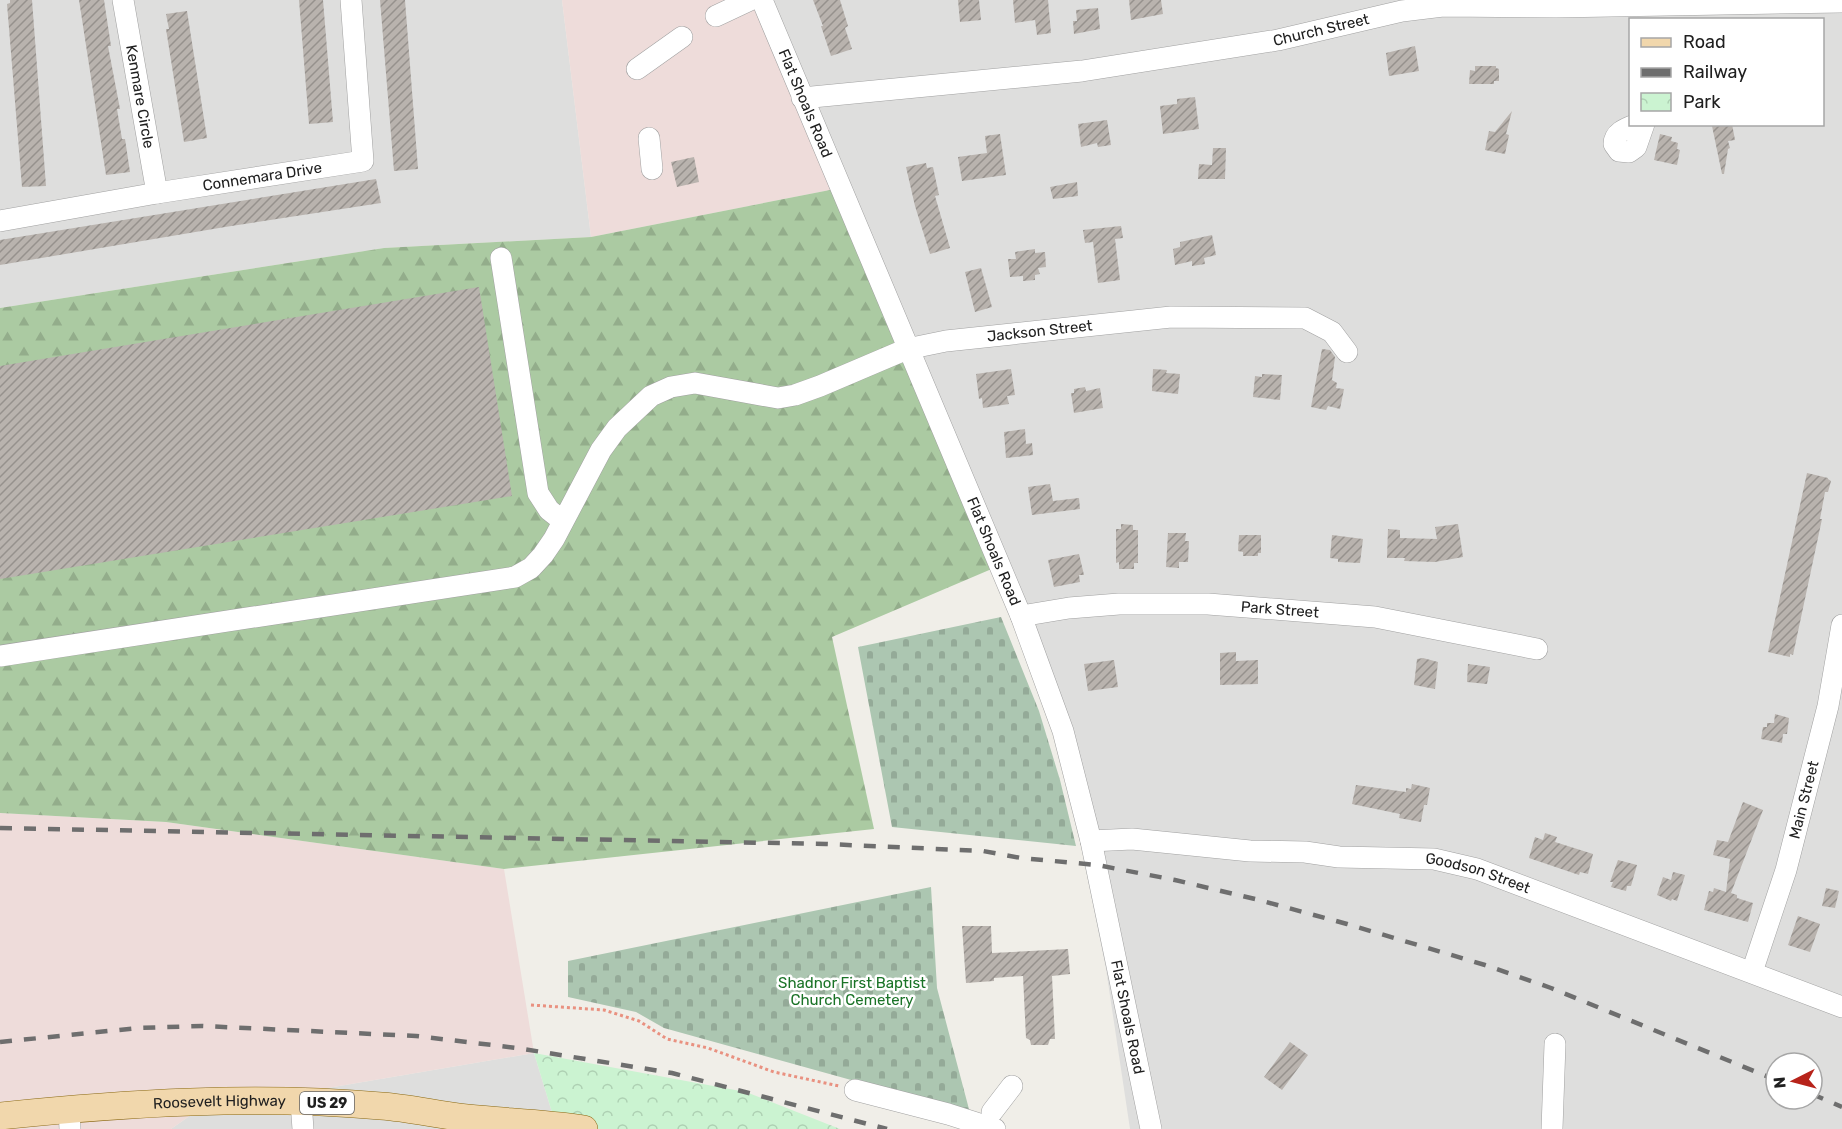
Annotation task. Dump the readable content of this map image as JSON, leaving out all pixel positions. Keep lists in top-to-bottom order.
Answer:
{
  "streets": {
    "main road": ["Roosevelt Highway", "US 29"],
    "street": [
      "Church Street",
      "Kenmare Circle",
      "Flat Shoals Road",
      "Connemara Drive",
      "Jackson Street",
      "Park Street",
      "Main Street",
      "Goodson Street"
    ]
  },
  "crossings": [
    ["Church Street", "Flat Shoals Road"],
    ["Kenmare Circle", "Connemara Drive"],
    ["Flat Shoals Road", "Jackson Street"],
    ["Flat Shoals Road", "Park Street"],
    ["Flat Shoals Road", "Goodson Street"],
    ["Main Street", "Goodson Street"]
  ],
  "parks": ["Shadnor First Baptist Church Cemetery"],
  "legend": ["Road", "Railway", "Park"],
  "north": "left"
}
